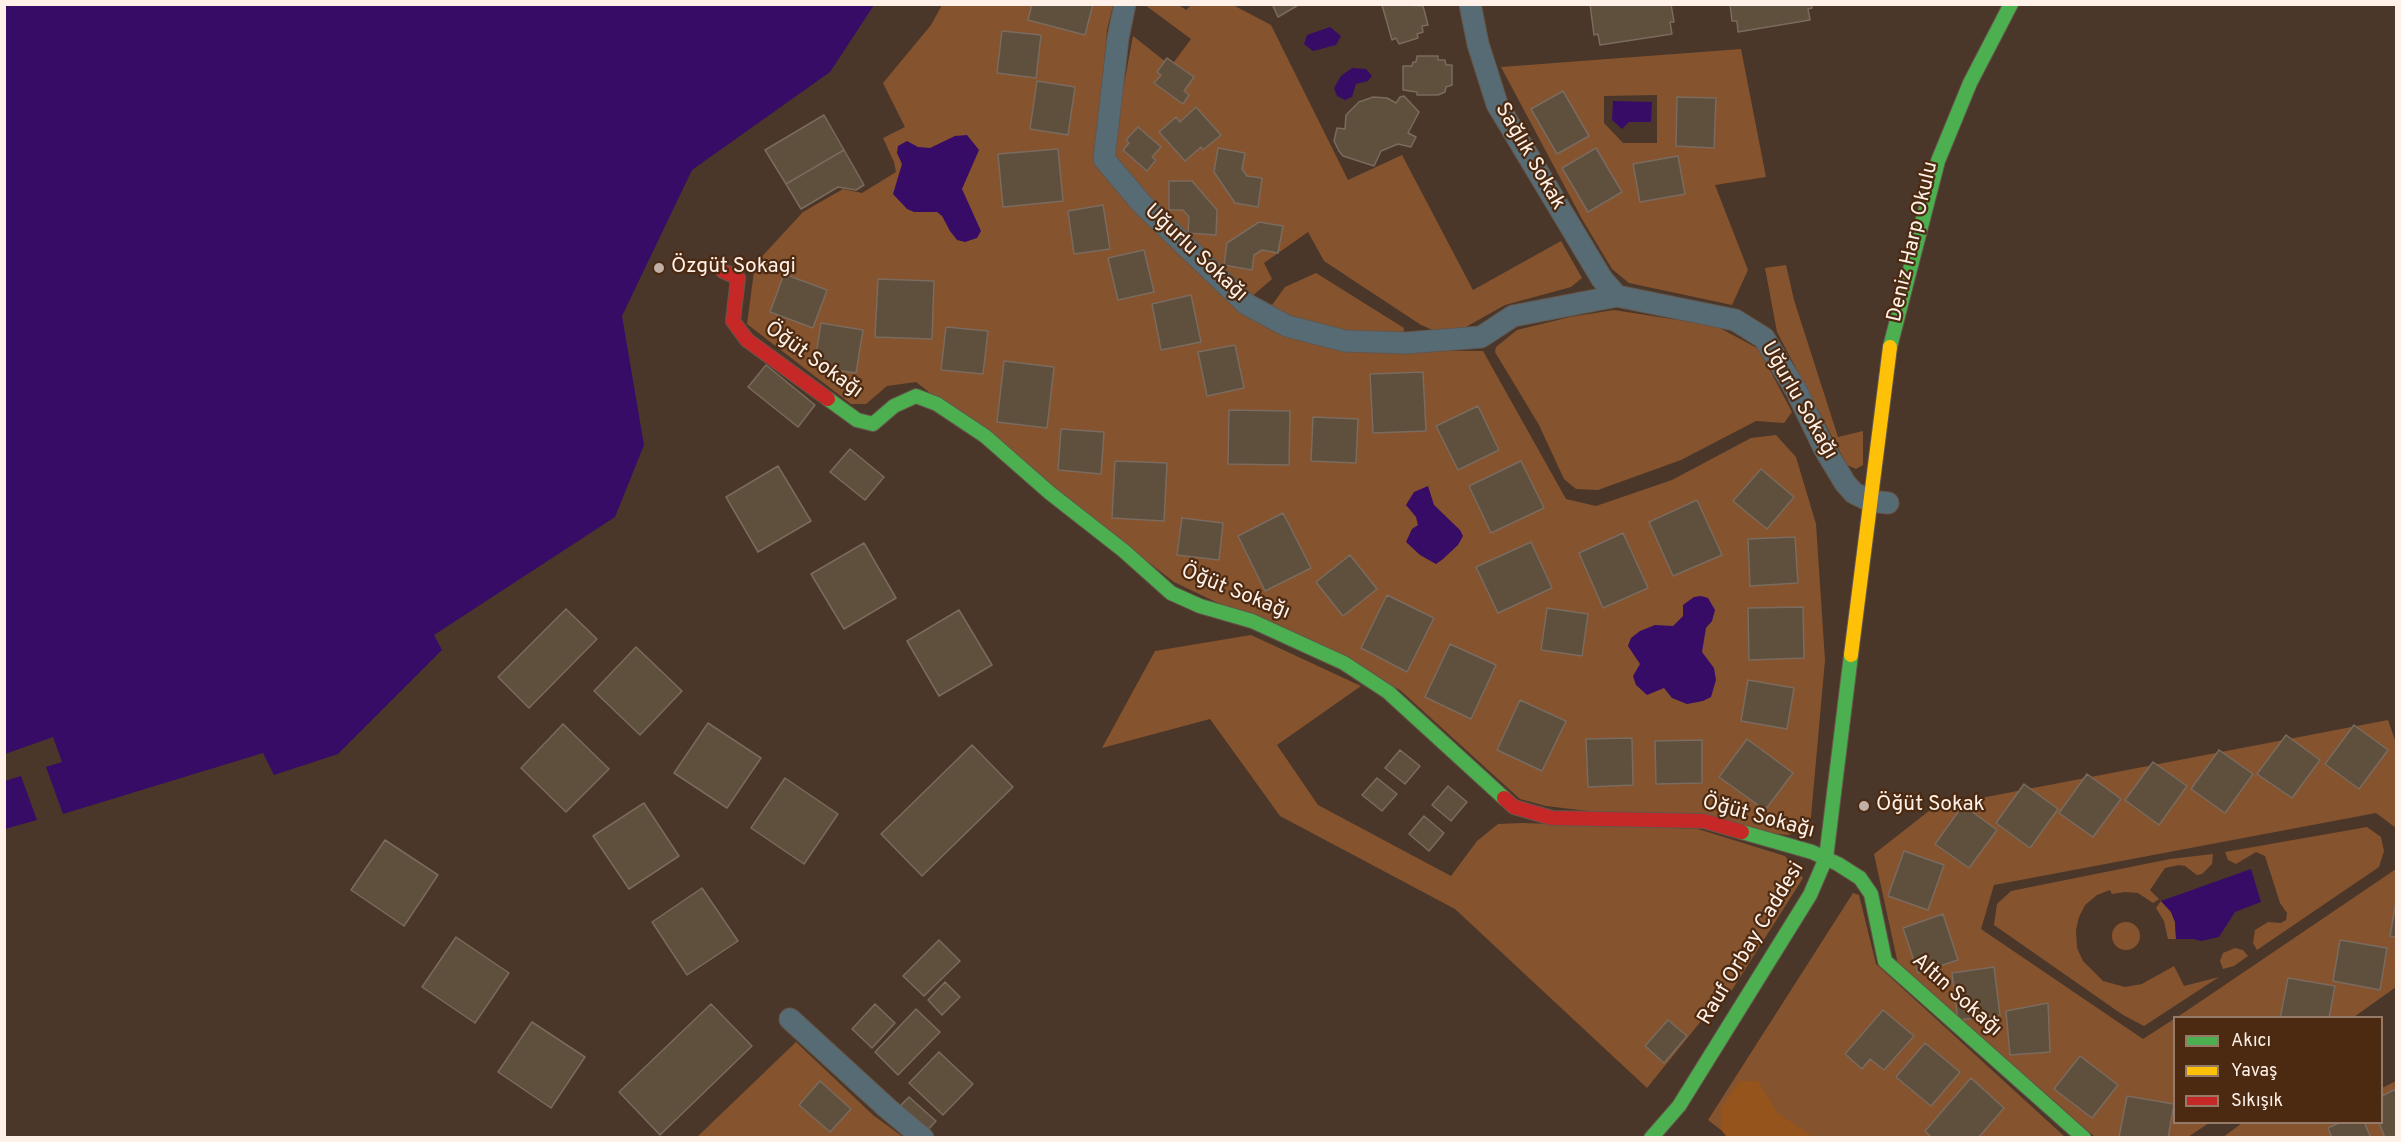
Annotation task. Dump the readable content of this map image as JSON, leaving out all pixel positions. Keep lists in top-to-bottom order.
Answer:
{
  "streets": {
    "street": [
      "Sağlık Sokak",
      "Deniz Harp Okulu",
      "Uğurlu Sokağı",
      "Öğüt Sokağı",
      "Rauf Orbay Caddesi",
      "Altın Sokağı"
    ]
  },
  "crossings": [
    ["Sağlık Sokak", "Uğurlu Sokağı"],
    ["Deniz Harp Okulu", "Uğurlu Sokağı"],
    ["Deniz Harp Okulu", "Rauf Orbay Caddesi"],
    ["Uğurlu Sokağı", "Rauf Orbay Caddesi"],
    ["Öğüt Sokağı", "Rauf Orbay Caddesi"],
    ["Öğüt Sokağı", "Altın Sokağı"],
    ["Rauf Orbay Caddesi", "Altın Sokağı"]
  ],
  "places": ["Özgüt Sokagi", "Öğüt Sokak"],
  "legend": ["Akıcı", "Yavaş", "Sıkışık"]
}
